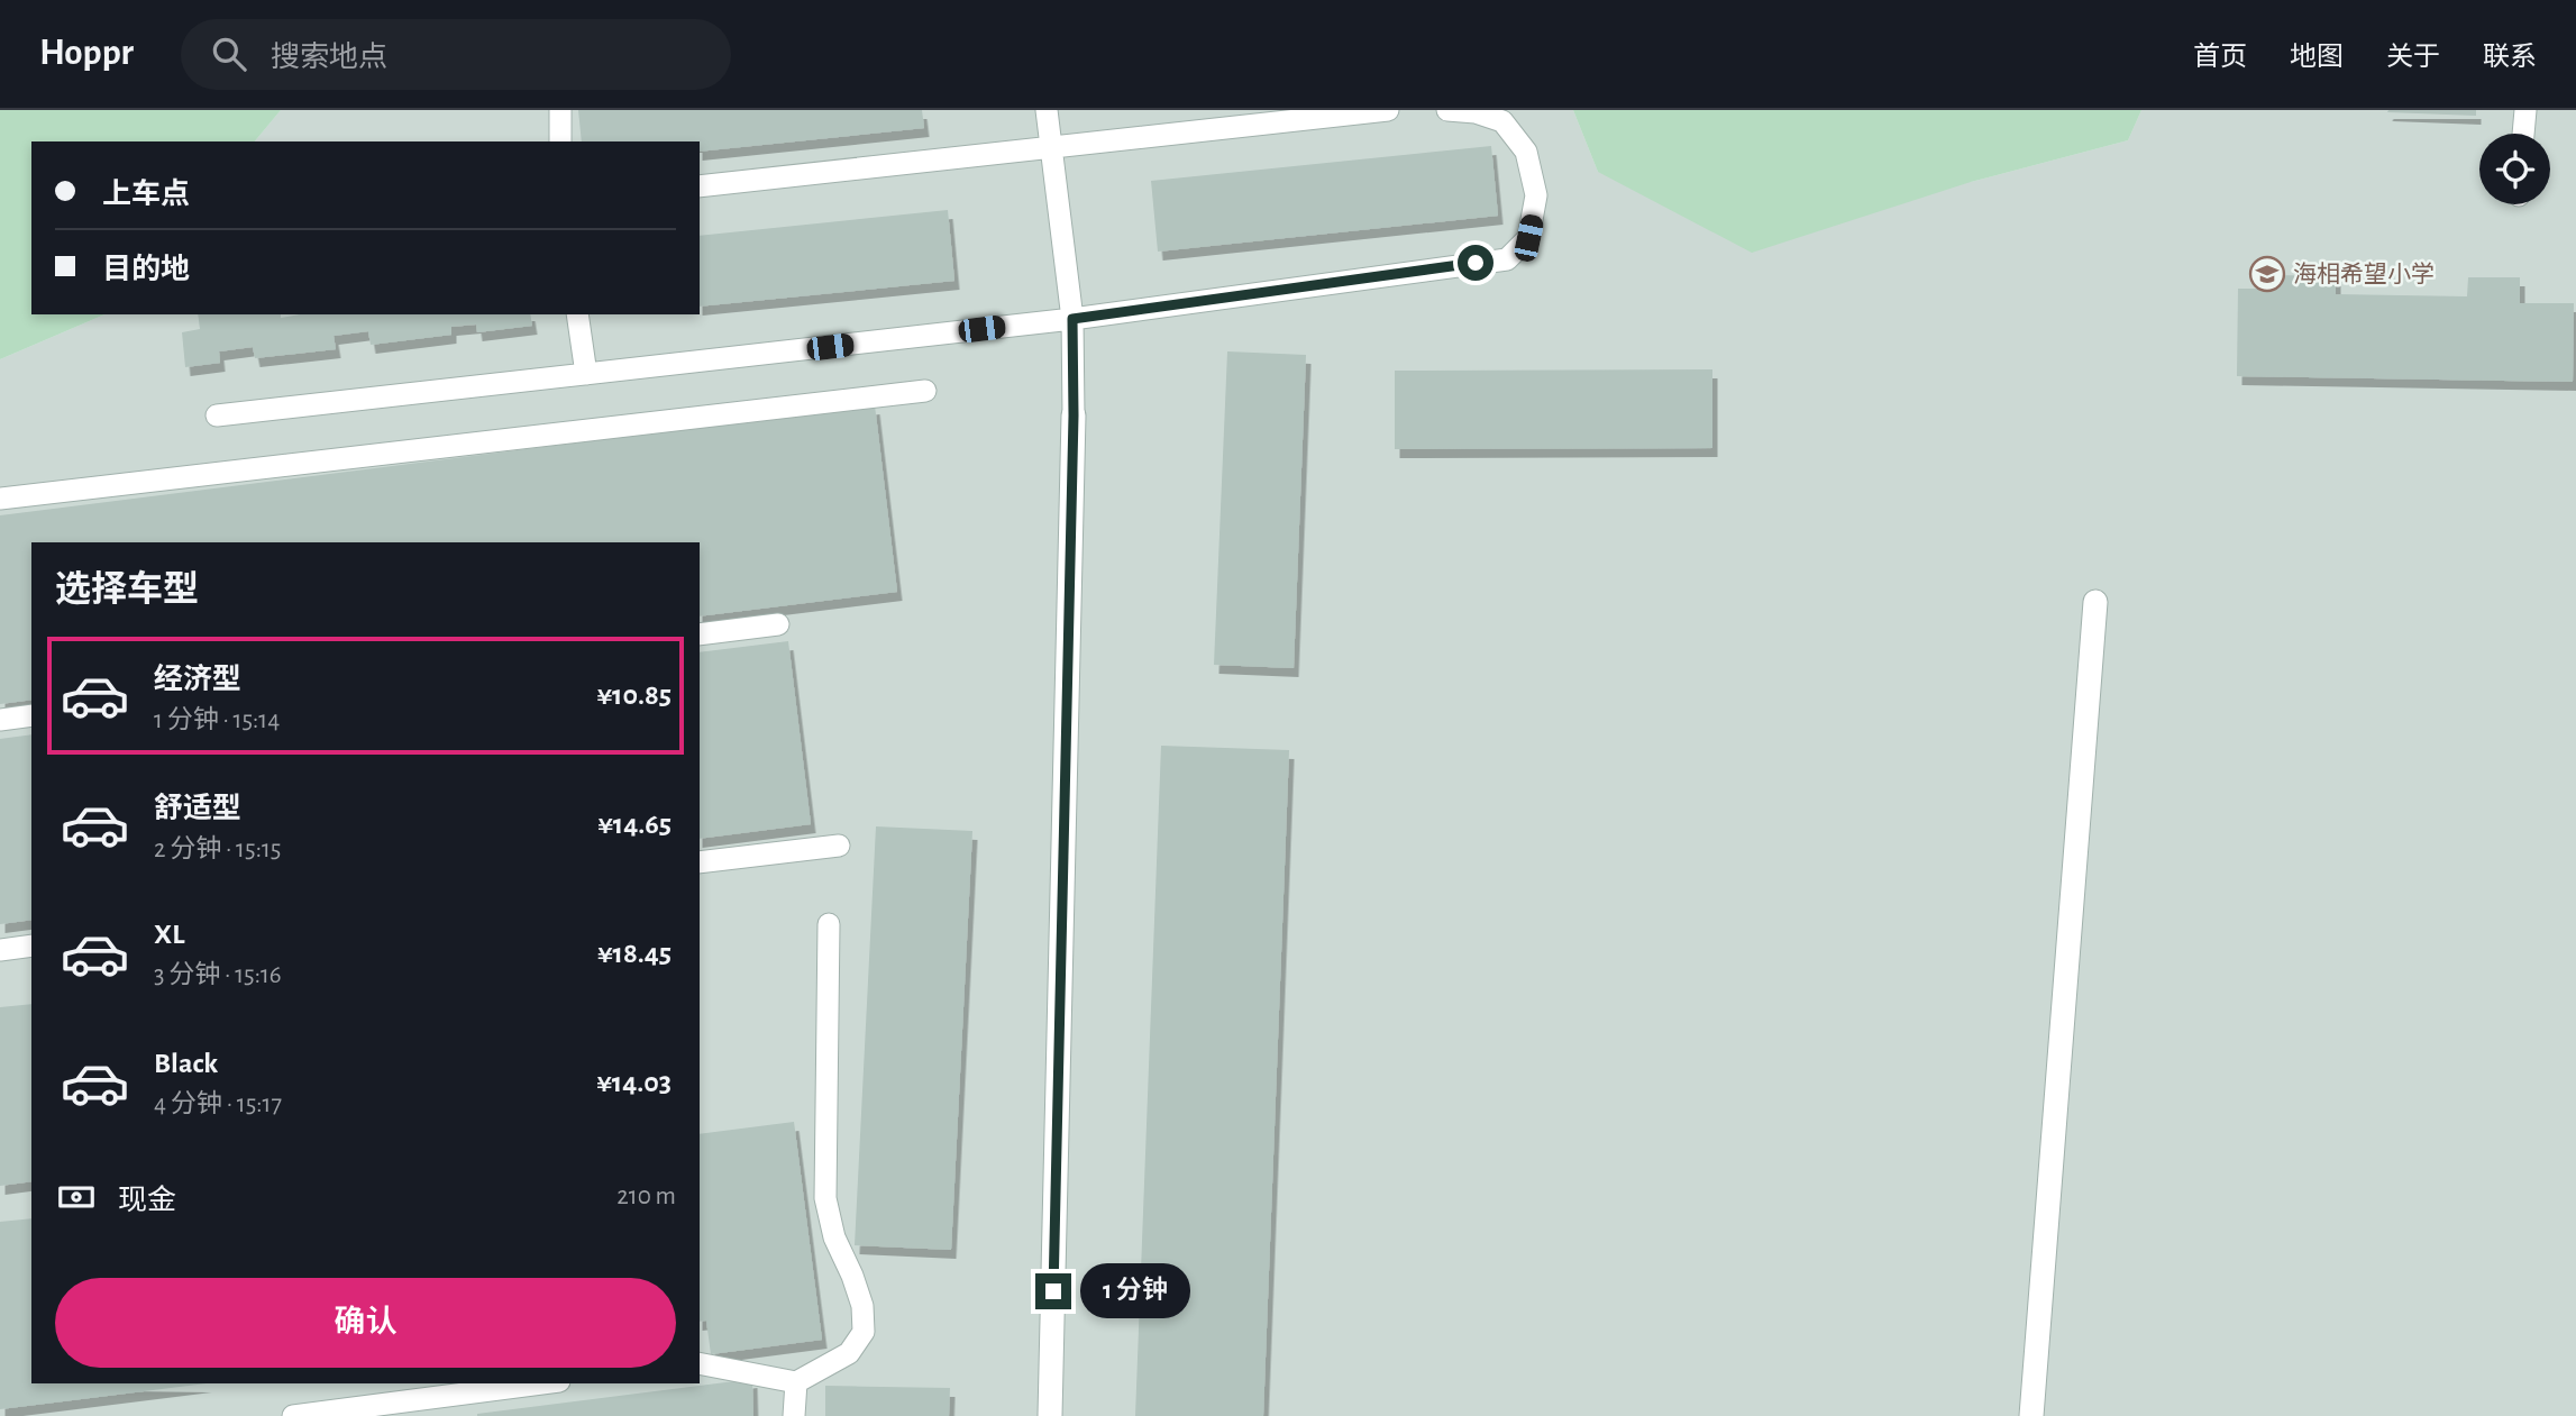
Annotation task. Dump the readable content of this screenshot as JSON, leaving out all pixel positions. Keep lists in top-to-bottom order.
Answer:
{
  "places": {
    "school or university": ["海相希望小学"]
  },
  "page": {
    "header": "Hoppr",
    "search": "搜索地点",
    "nav": [
      "首页",
      "地图",
      "关于",
      "联系"
    ],
    "banner": ["上车点", "目的地"],
    "heading": "选择车型",
    "list": [
      {
        "name": "经济型",
        "note": "1 分钟 · 15:14",
        "value": "¥10.85"
      },
      {
        "name": "舒适型",
        "note": "2 分钟 · 15:15",
        "value": "¥14.65"
      },
      {
        "name": "XL",
        "note": "3 分钟 · 15:16",
        "value": "¥18.45"
      },
      {
        "name": "Black",
        "note": "4 分钟 · 15:17",
        "value": "¥14.03"
      }
    ],
    "pay": ["现金", "210 m"],
    "buttons": "确认",
    "bubble": "1 分钟"
  }
}
